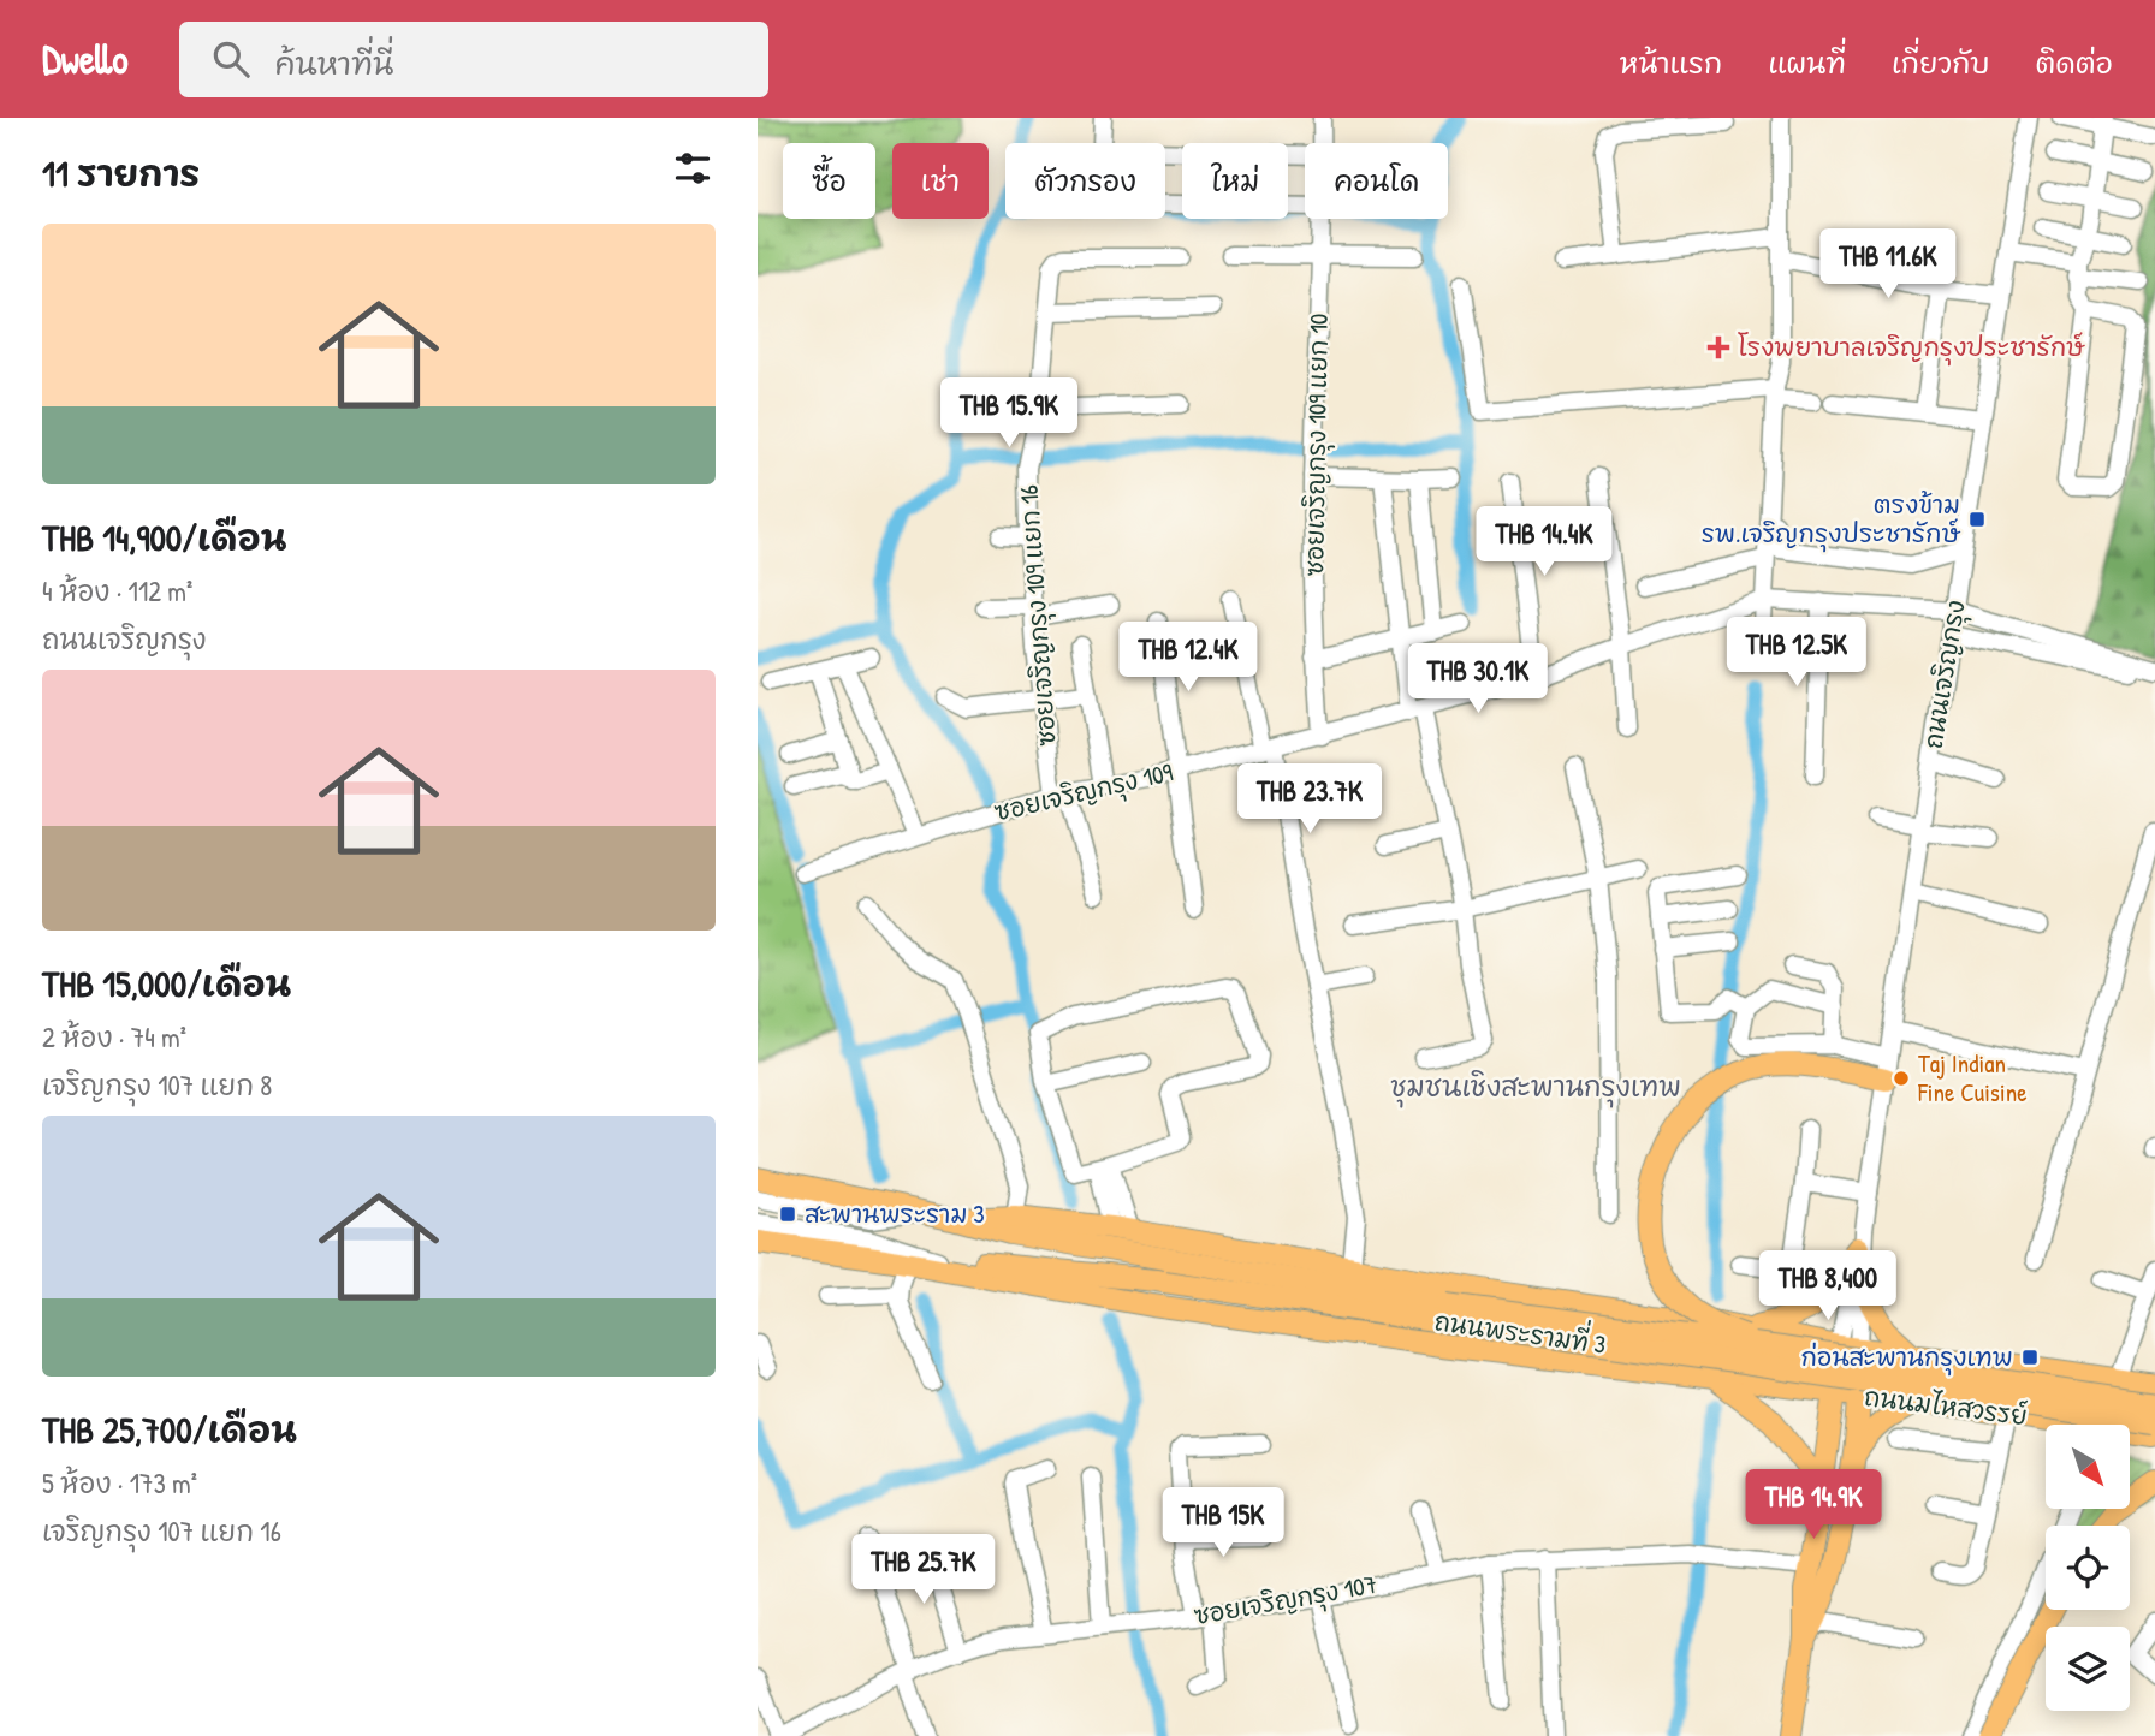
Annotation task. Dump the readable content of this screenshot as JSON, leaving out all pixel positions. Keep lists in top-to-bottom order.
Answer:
{
  "streets": {
    "main road": ["ถนนเจริญกรุง", "ถนนพระรามที่ 3", "ถนนมไหสวรรย์"],
    "street": [
      "ซอยเจริญกรุง 109 แยก 10",
      "ซอยเจริญกรุง 109 แยก 16",
      "ซอยเจริญกรุง 109",
      "ซอยเจริญกรุง 107"
    ]
  },
  "crossings": [
    ["ซอยเจริญกรุง 109 แยก 10", "ซอยเจริญกรุง 109"],
    ["ซอยเจริญกรุง 109 แยก 16", "ซอยเจริญกรุง 109"],
    ["ถนนเจริญกรุง", "ซอยเจริญกรุง 109"],
    ["ถนนเจริญกรุง", "ถนนพระรามที่ 3"],
    ["ถนนเจริญกรุง", "ถนนมไหสวรรย์"],
    ["ถนนเจริญกรุง", "ซอยเจริญกรุง 107"],
    ["ถนนพระรามที่ 3", "ถนนมไหสวรรย์"]
  ],
  "districts": ["ชุมชนเชิงสะพานกรุงเทพ"],
  "places": {
    "health": ["โรงพยาบาลเจริญกรุงประชารักษ์"],
    "transit": ["ตรงข้าม รพ.เจริญกรุงประชารักษ์", "สะพานพระราม 3", "ก่อนสะพานกรุงเทพ"],
    "other": ["Taj Indian Fine Cuisine"]
  },
  "north": "bottom right",
  "page": {
    "header": "Dwello",
    "search": "ค้นหาที่นี่",
    "nav": [
      "หน้าแรก",
      "แผนที่",
      "เกี่ยวกับ",
      "ติดต่อ"
    ],
    "heading": "11 รายการ",
    "chip": [
      "ซื้อ",
      "เช่า",
      "ตัวกรอง",
      "ใหม่",
      "คอนโด"
    ],
    "list": [
      {
        "name": "THB 14,900/เดือน",
        "note": "4 ห้อง · 112 m² · ถนนเจริญกรุง"
      },
      {
        "name": "THB 15,000/เดือน",
        "note": "2 ห้อง · 74 m² · เจริญกรุง 107 แยก 8"
      },
      {
        "name": "THB 25,700/เดือน",
        "note": "5 ห้อง · 173 m² · เจริญกรุง 107 แยก 16"
      }
    ],
    "price": [
      "THB 11.6K",
      "THB 15.9K",
      "THB 14.4K",
      "THB 12.5K",
      "THB 12.4K",
      "THB 30.1K",
      "THB 23.7K",
      "THB 8,400",
      "THB 14.9K",
      "THB 15K",
      "THB 25.7K"
    ]
  }
}
